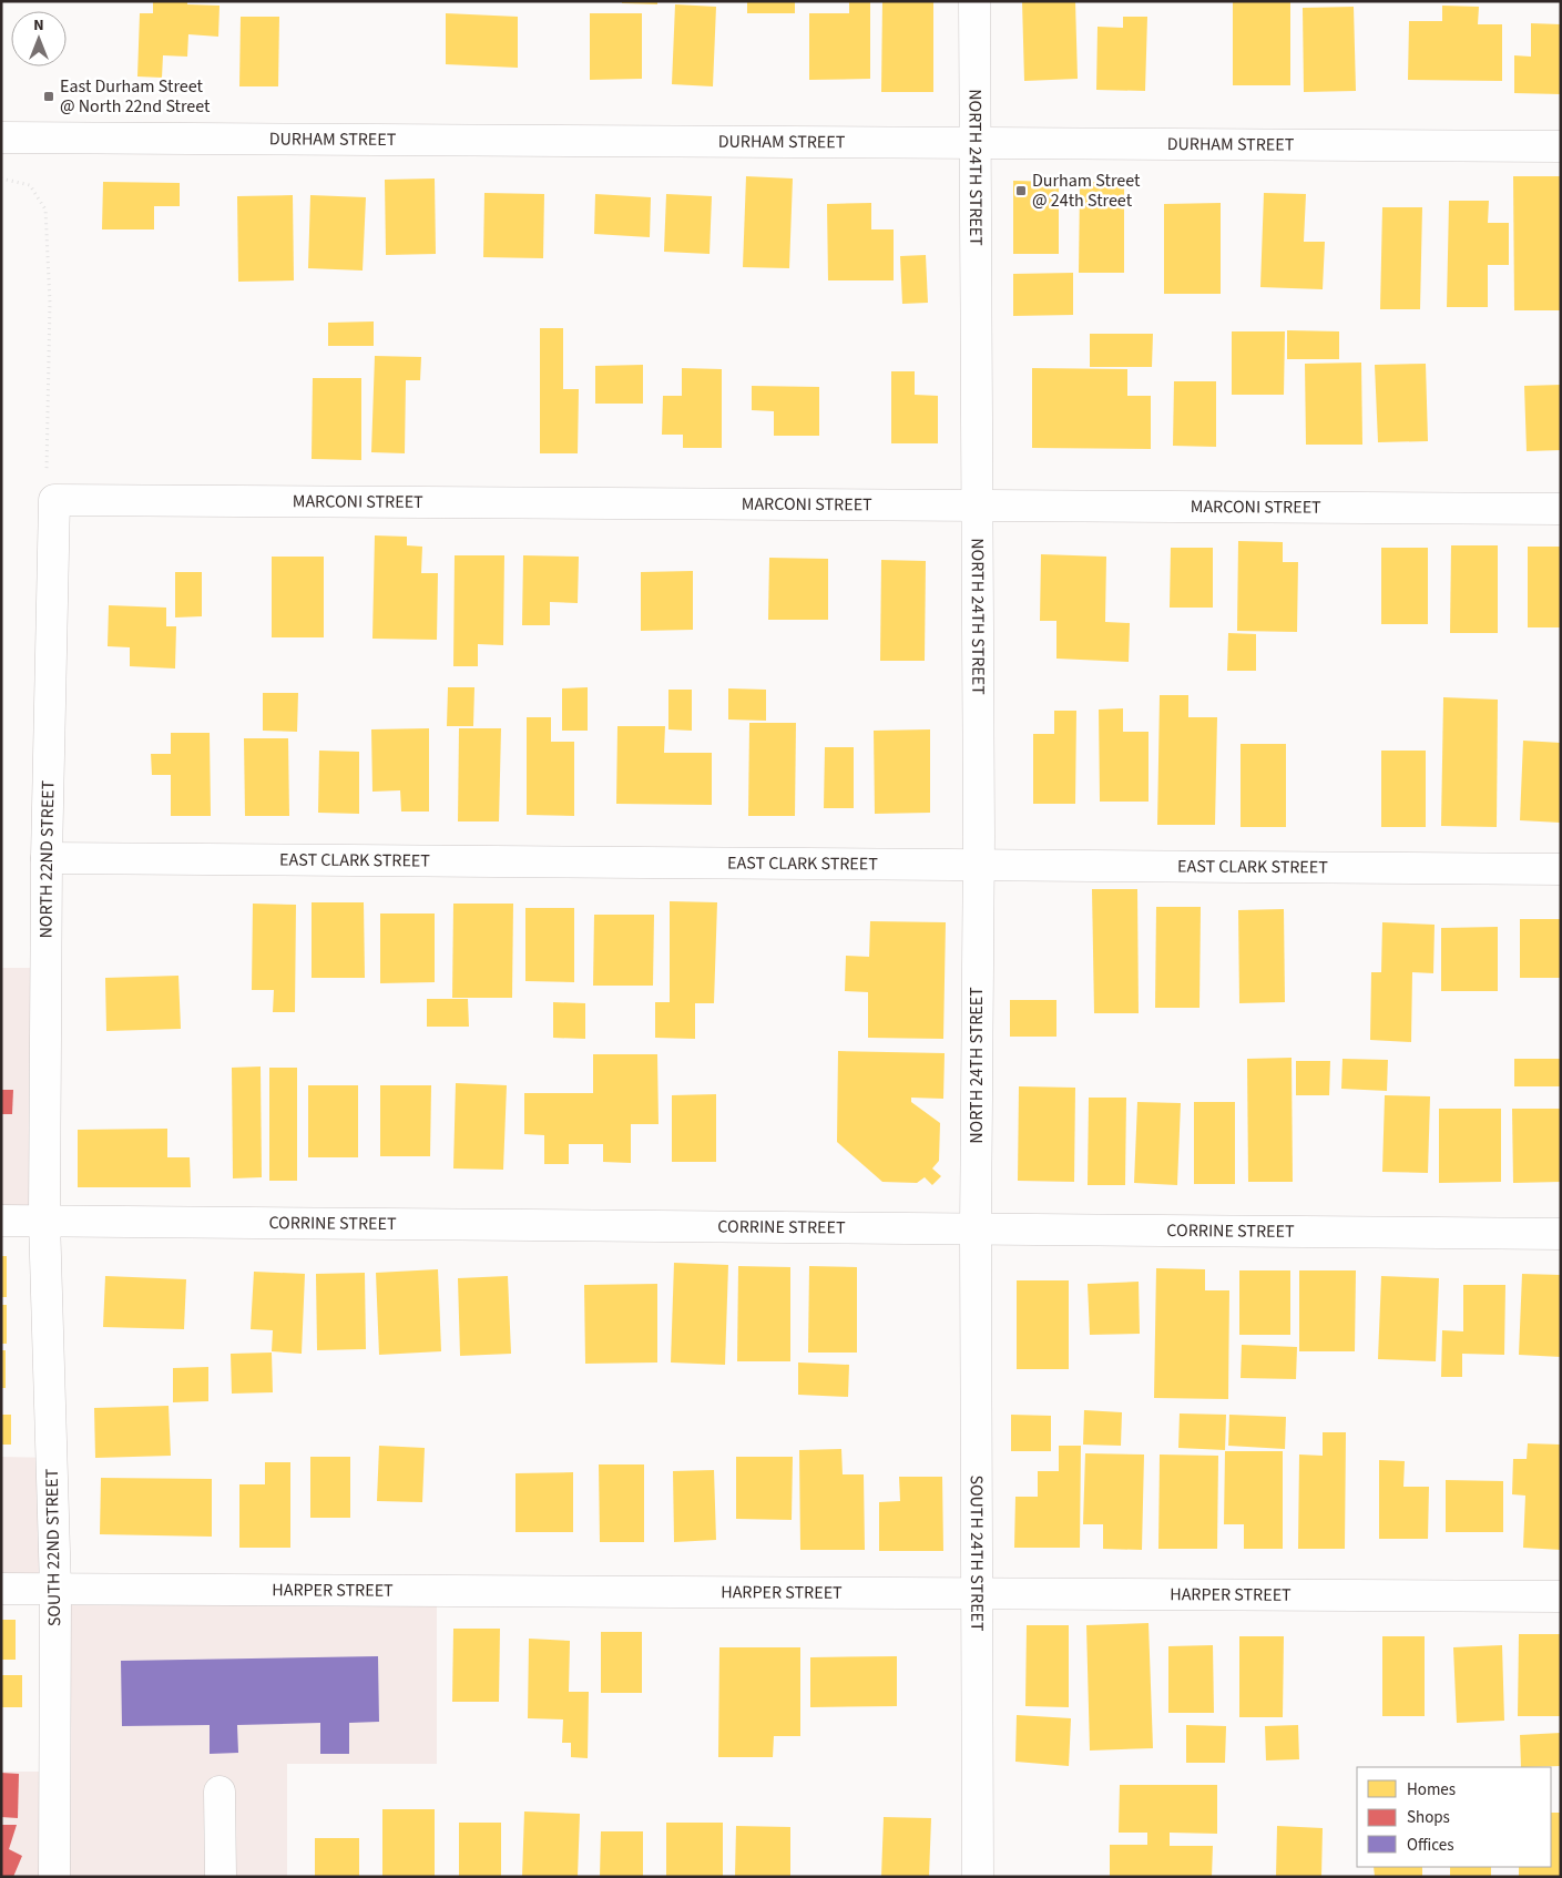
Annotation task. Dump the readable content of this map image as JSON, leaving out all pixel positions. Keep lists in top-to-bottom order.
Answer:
{
  "streets": {
    "street": [
      "DURHAM STREET",
      "NORTH 24TH STREET",
      "MARCONI STREET",
      "NORTH 22ND STREET",
      "EAST CLARK STREET",
      "CORRINE STREET",
      "SOUTH 22ND STREET",
      "SOUTH 24TH STREET",
      "HARPER STREET"
    ]
  },
  "crossings": [
    ["DURHAM STREET", "NORTH 24TH STREET"],
    ["NORTH 24TH STREET", "MARCONI STREET"],
    ["NORTH 24TH STREET", "EAST CLARK STREET"],
    ["NORTH 24TH STREET", "CORRINE STREET"],
    ["NORTH 24TH STREET", "SOUTH 24TH STREET"],
    ["MARCONI STREET", "NORTH 22ND STREET"],
    ["NORTH 22ND STREET", "EAST CLARK STREET"],
    ["NORTH 22ND STREET", "CORRINE STREET"],
    ["NORTH 22ND STREET", "SOUTH 22ND STREET"],
    ["CORRINE STREET", "SOUTH 22ND STREET"],
    ["CORRINE STREET", "SOUTH 24TH STREET"],
    ["SOUTH 22ND STREET", "HARPER STREET"],
    ["SOUTH 24TH STREET", "HARPER STREET"]
  ],
  "places": {
    "transit": ["East Durham Street @ North 22nd Street", "Durham Street @ 24th Street"]
  },
  "legend": ["Homes", "Shops", "Offices"],
  "north": "top"
}
